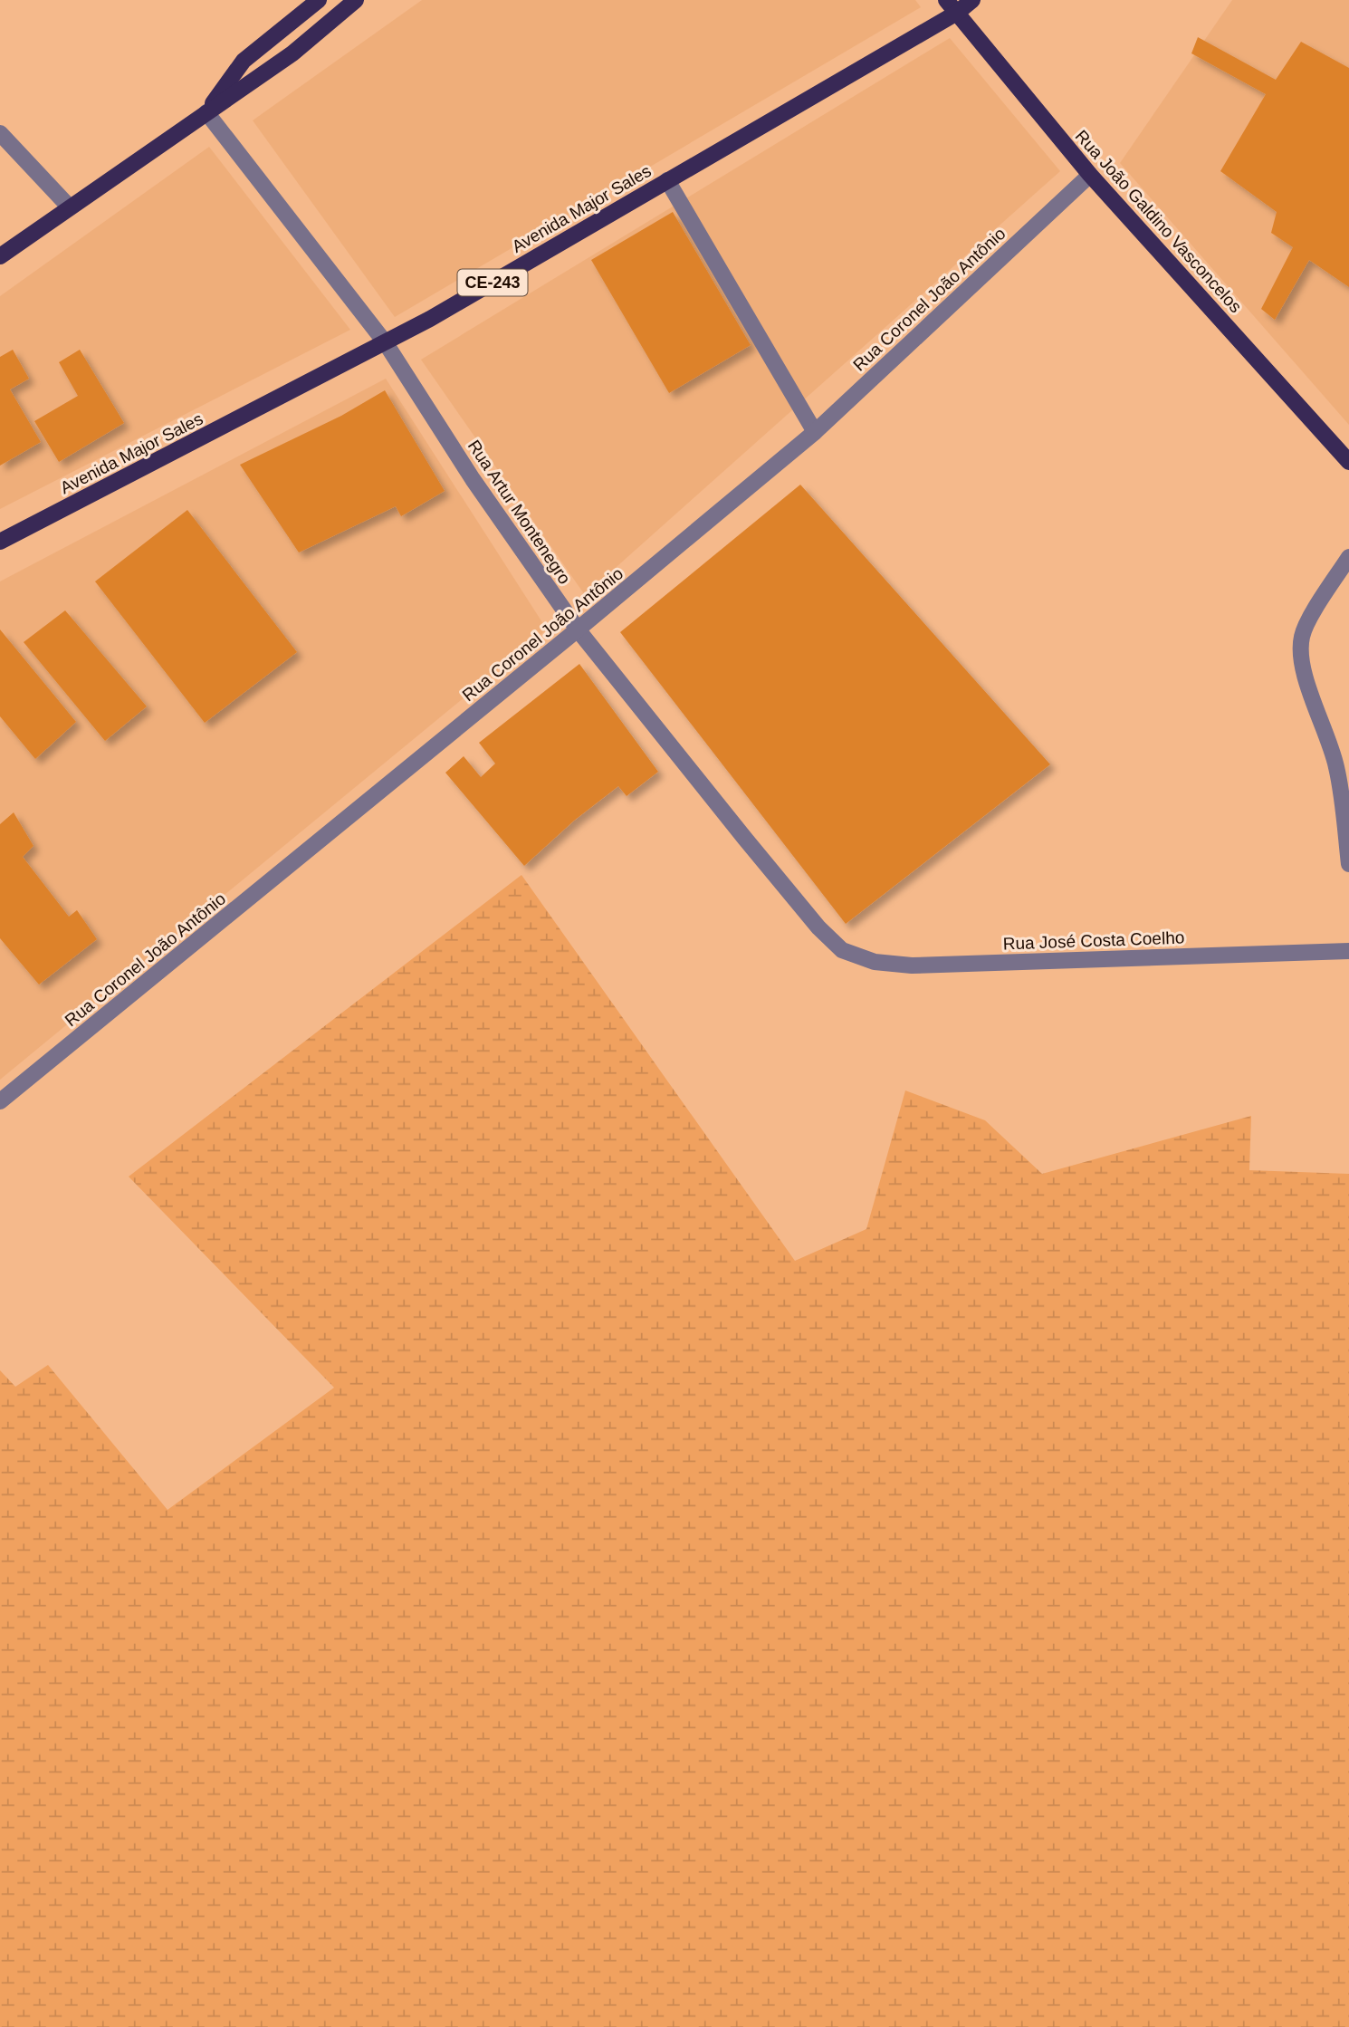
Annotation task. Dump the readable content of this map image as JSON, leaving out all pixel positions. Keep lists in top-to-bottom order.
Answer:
{
  "streets": {
    "main road": ["Avenida Major Sales", "Rua João Galdino Vasconcelos", "CE-243"],
    "street": ["Rua Coronel João Antônio", "Rua Artur Montenegro", "Rua José Costa Coelho"]
  },
  "crossings": [
    ["Avenida Major Sales", "Rua João Galdino Vasconcelos"],
    ["Avenida Major Sales", "Rua Artur Montenegro"],
    ["Rua João Galdino Vasconcelos", "Rua Coronel João Antônio"],
    ["Rua Coronel João Antônio", "Rua Artur Montenegro"],
    ["Rua Artur Montenegro", "Rua José Costa Coelho"]
  ]
}
